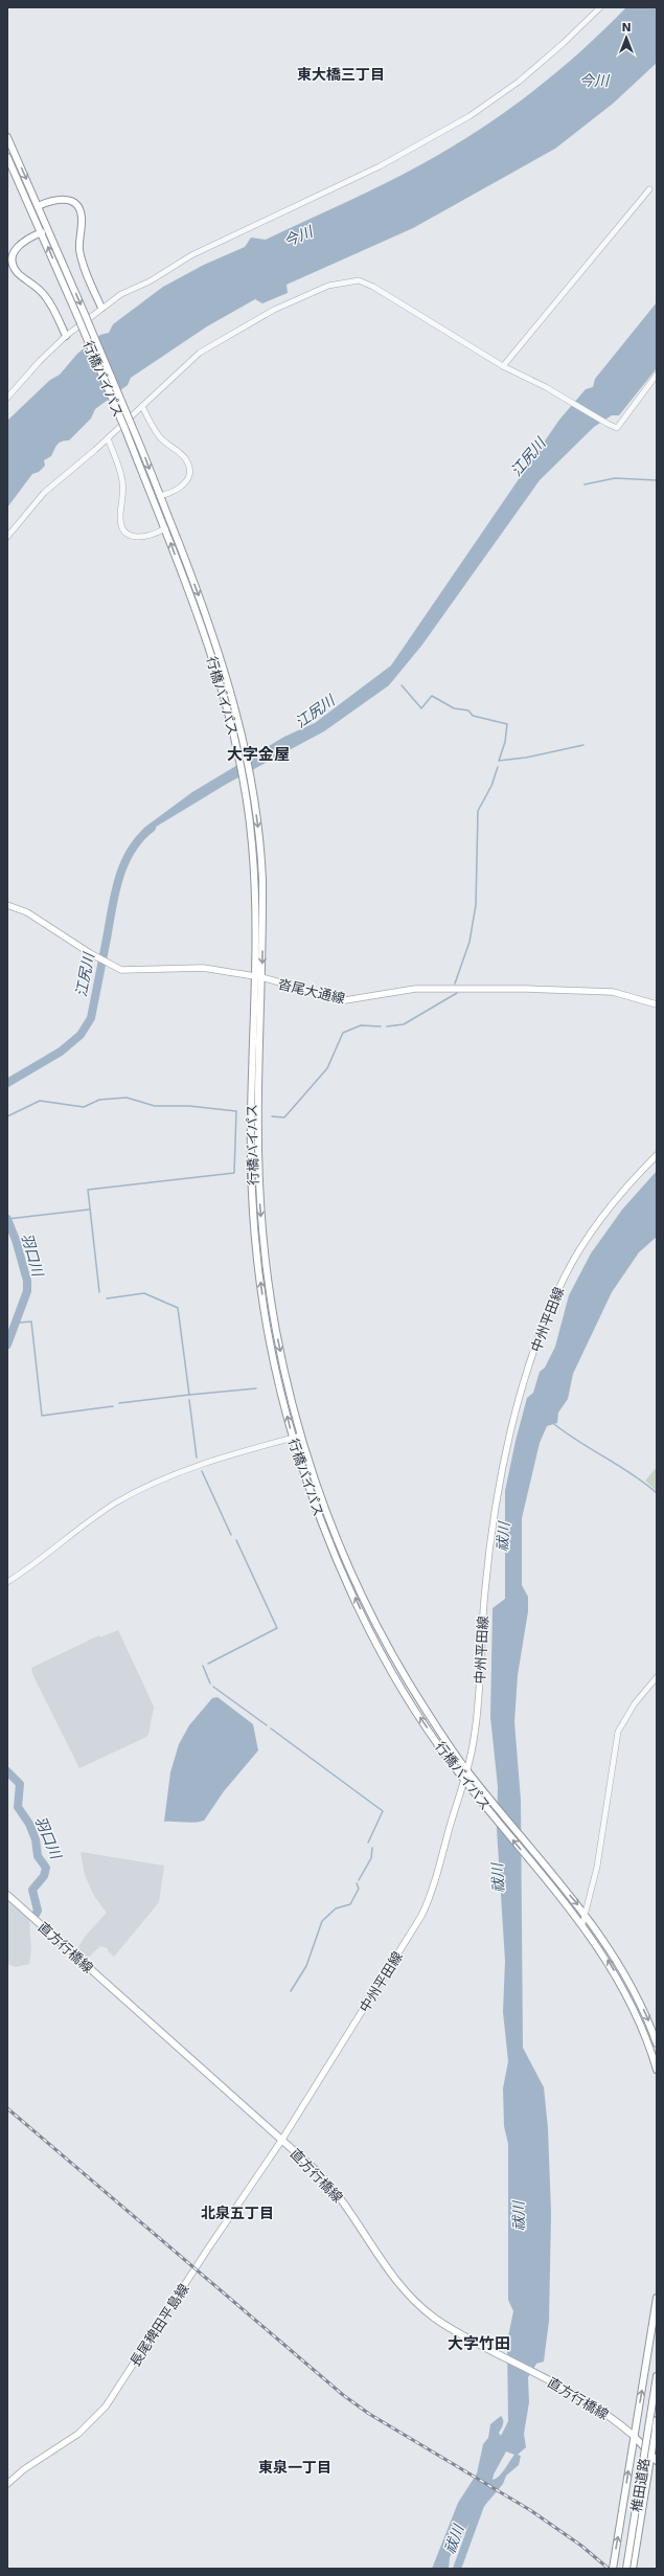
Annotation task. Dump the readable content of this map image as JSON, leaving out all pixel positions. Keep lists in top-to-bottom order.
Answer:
{
  "streets": {
    "main road": [
      "行橋バイパス",
      "沓尾大通線",
      "中州平田線",
      "直方行橋線",
      "長尾稗田平島線",
      "椎田道路"
    ]
  },
  "crossings": [
    ["行橋バイパス", "沓尾大通線"],
    ["行橋バイパス", "中州平田線"],
    ["中州平田線", "直方行橋線"],
    ["中州平田線", "長尾稗田平島線"],
    ["直方行橋線", "長尾稗田平島線"]
  ],
  "districts": [
    "東大橋三丁目",
    "大字金屋",
    "北泉五丁目",
    "大字竹田",
    "東泉一丁目"
  ],
  "water": [
    "今川",
    "江尻川",
    "羽口川",
    "祓川"
  ],
  "north": "top"
}
